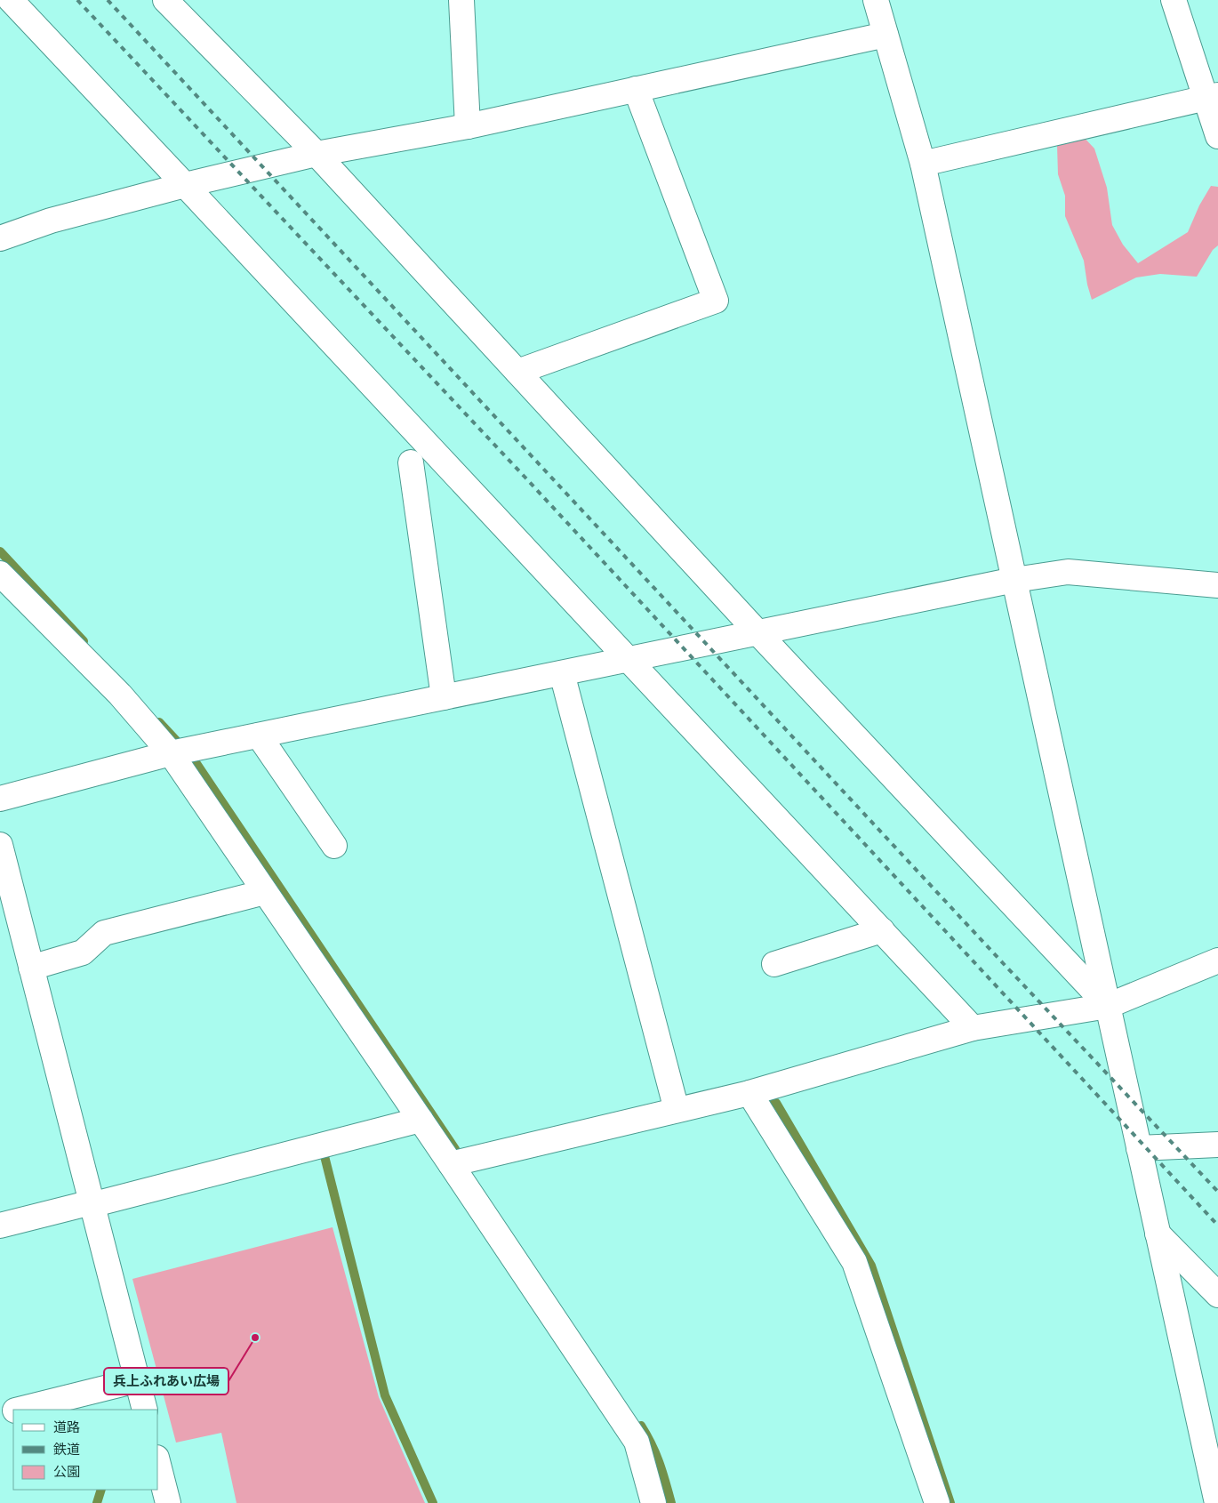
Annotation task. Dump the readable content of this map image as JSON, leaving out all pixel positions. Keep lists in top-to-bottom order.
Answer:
{
  "places": ["兵上ふれあい広場"],
  "legend": ["道路", "鉄道", "公園"]
}
